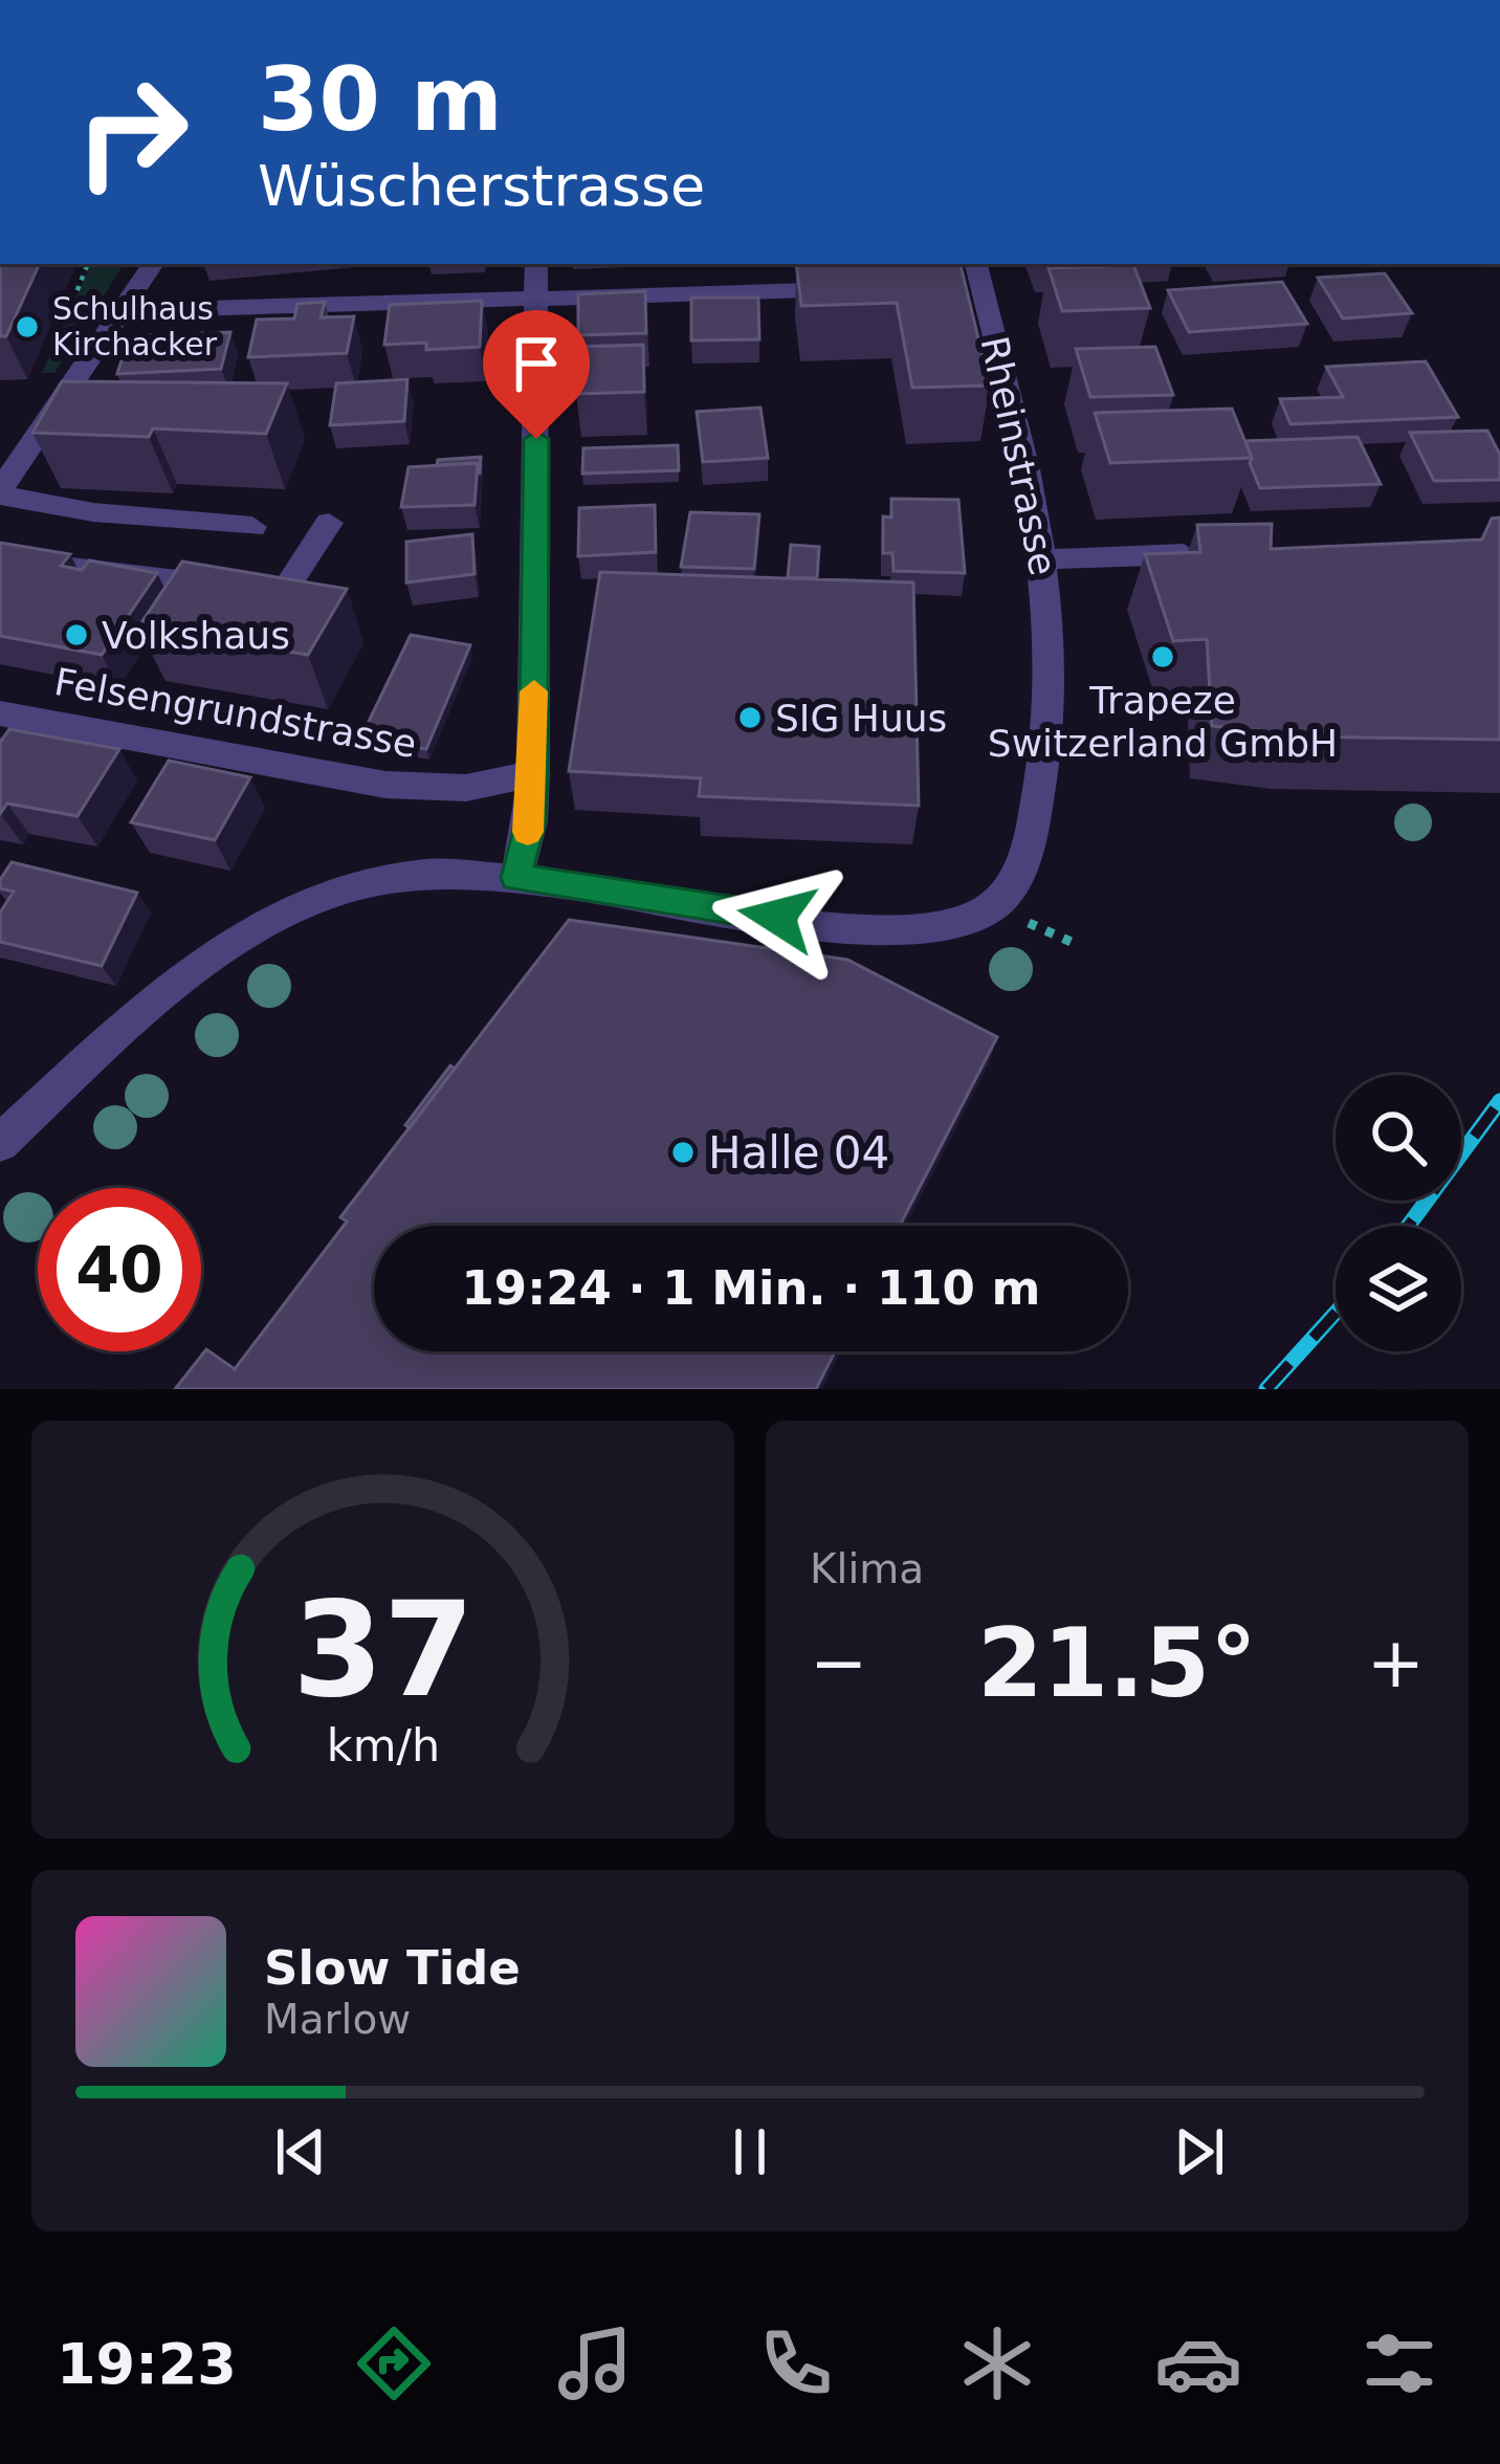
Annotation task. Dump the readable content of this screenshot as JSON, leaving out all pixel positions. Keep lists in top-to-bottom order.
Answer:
{
  "streets": {
    "street": ["Rheinstrasse", "Felsengrundstrasse"]
  },
  "places": [
    "Schulhaus Kirchacker",
    "Volkshaus",
    "Trapeze Switzerland GmbH",
    "SIG Huus",
    "Halle 04"
  ],
  "page": {
    "turn": ["30 m", "Wüscherstrasse"],
    "limit": "40",
    "trip": "19:24 · 1 Min. · 110 m",
    "tile": "Klima",
    "heat": ["−", "21.5°", "+"],
    "song": ["Slow Tide", "Marlow"],
    "tabs": "19:23",
    "gauge": ["37", "km/h"]
  }
}
